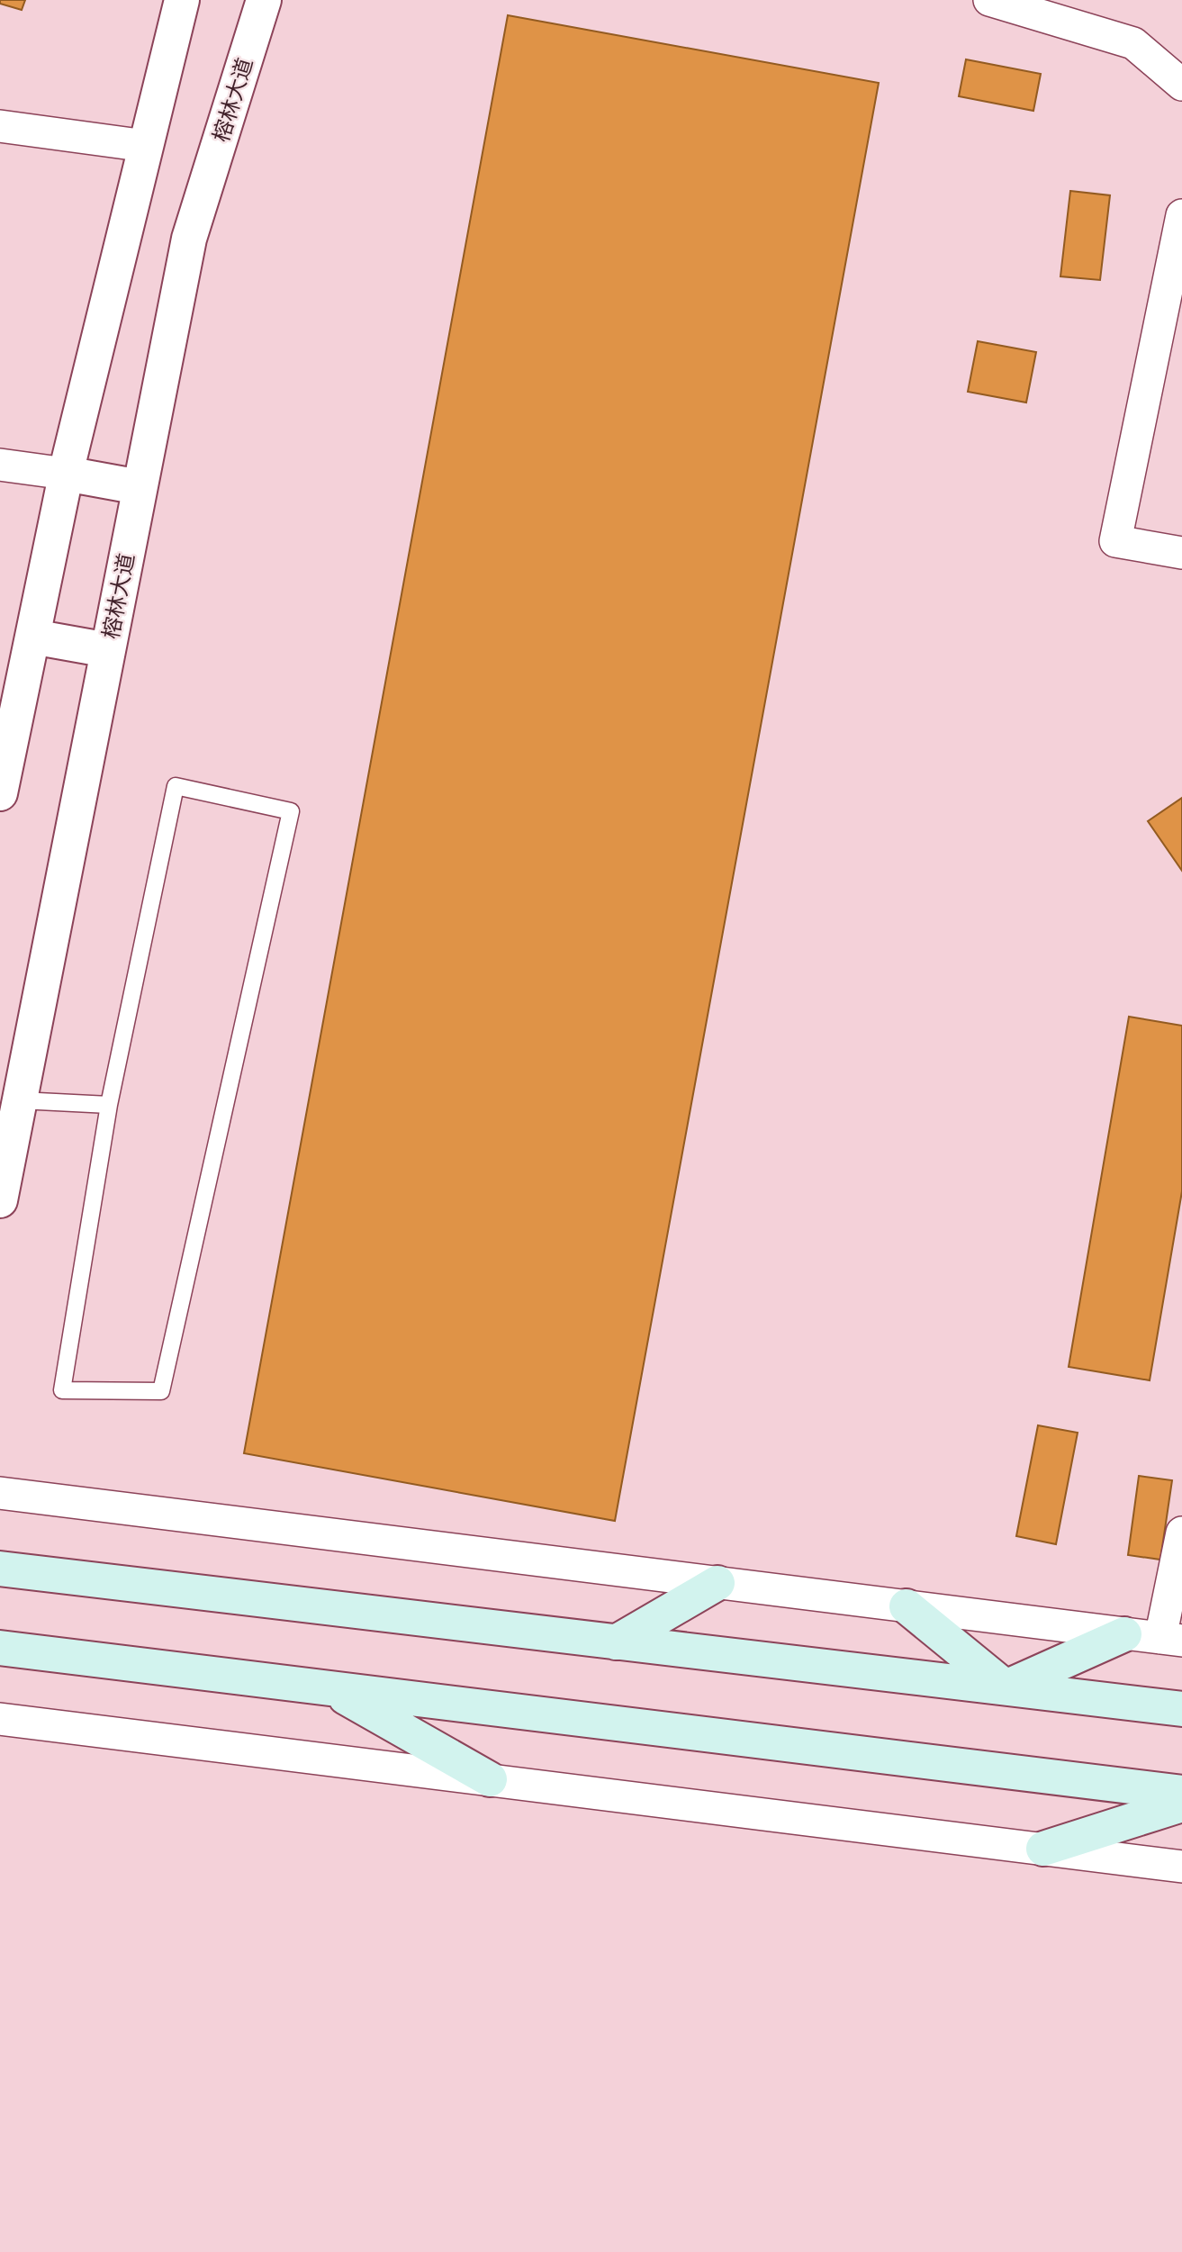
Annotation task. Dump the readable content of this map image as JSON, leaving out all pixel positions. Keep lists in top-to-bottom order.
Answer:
{
  "streets": {
    "street": ["榕林大道"]
  }
}
